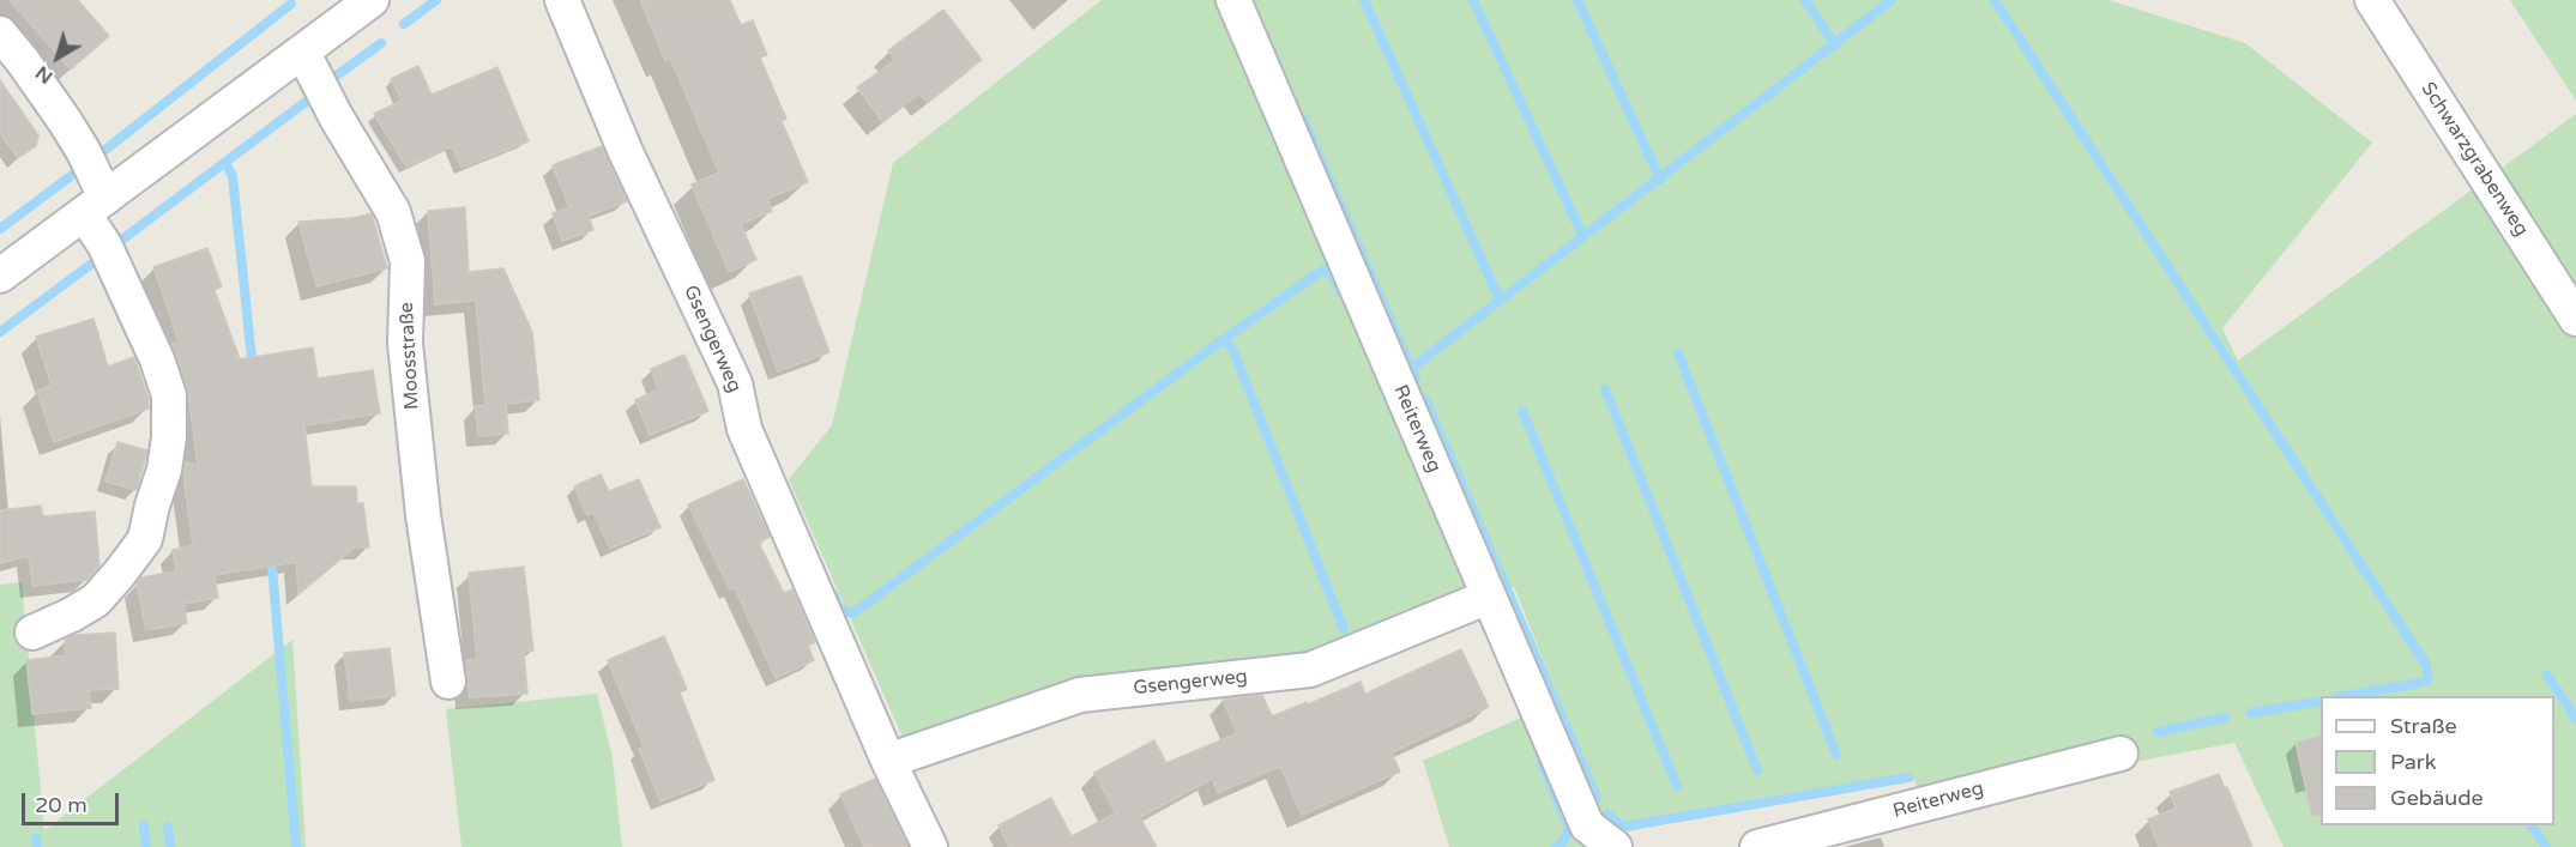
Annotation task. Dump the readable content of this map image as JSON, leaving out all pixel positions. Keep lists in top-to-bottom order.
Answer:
{
  "streets": {
    "street": [
      "Schwarzgrabenweg",
      "Gsengerweg",
      "Moosstraße",
      "Reiterweg"
    ]
  },
  "crossings": [
    ["Gsengerweg", "Reiterweg"]
  ],
  "legend": ["Straße", "Park", "Gebäude"],
  "scale_bar": "20 m",
  "north": "bottom left"
}
